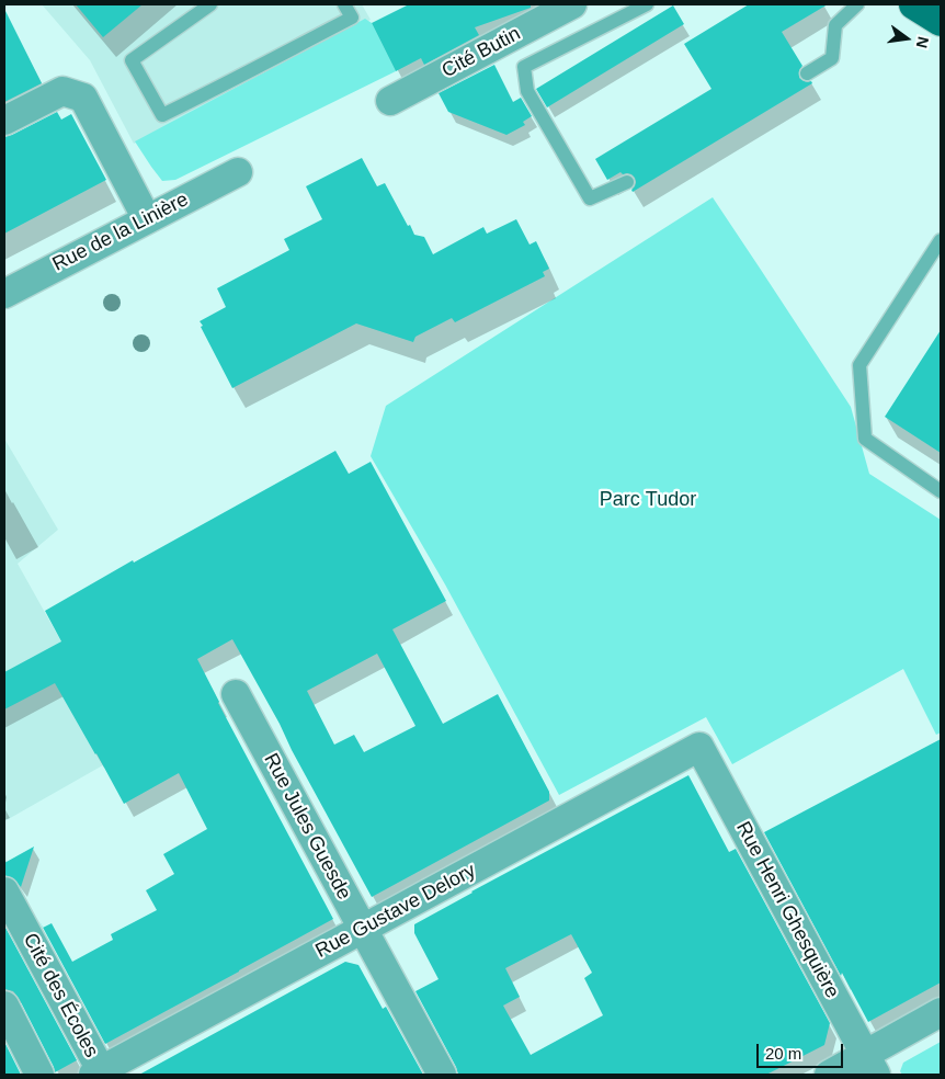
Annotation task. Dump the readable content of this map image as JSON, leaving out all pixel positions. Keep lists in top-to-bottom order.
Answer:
{
  "streets": {
    "street": [
      "Cité Butin",
      "Rue de la Linière",
      "Rue Jules Guesde",
      "Rue Henri Ghesquière",
      "Rue Gustave Delory",
      "Cité des Écoles"
    ]
  },
  "crossings": [
    ["Rue Jules Guesde", "Rue Gustave Delory"],
    ["Rue Henri Ghesquière", "Rue Gustave Delory"],
    ["Rue Gustave Delory", "Cité des Écoles"]
  ],
  "parks": ["Parc Tudor"],
  "scale_bar": "20 m",
  "north": "right"
}
